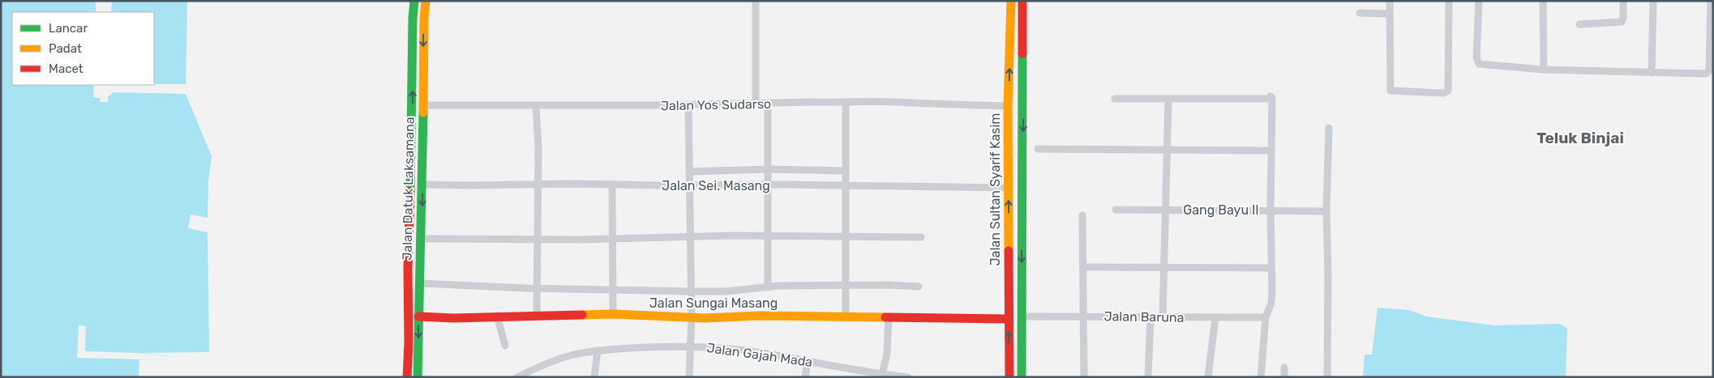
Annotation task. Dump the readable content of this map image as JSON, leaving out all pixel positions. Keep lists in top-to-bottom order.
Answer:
{
  "streets": {
    "main road": ["Jalan Datuk Laksamana", "Jalan Sultan Syarif Kasim", "Jalan Sungai Masang"],
    "street": [
      "Jalan Yos Sudarso",
      "Jalan Sei. Masang",
      "Gang Bayu II",
      "Jalan Baruna",
      "Jalan Gajah Mada"
    ]
  },
  "crossings": [
    ["Jalan Yos Sudarso", "Jalan Datuk Laksamana"],
    ["Jalan Yos Sudarso", "Jalan Sultan Syarif Kasim"],
    ["Jalan Sei. Masang", "Jalan Datuk Laksamana"],
    ["Jalan Sei. Masang", "Jalan Sultan Syarif Kasim"],
    ["Jalan Datuk Laksamana", "Jalan Sungai Masang"],
    ["Jalan Sultan Syarif Kasim", "Jalan Sungai Masang"],
    ["Jalan Sultan Syarif Kasim", "Jalan Baruna"]
  ],
  "districts": ["Teluk Binjai"],
  "legend": ["Lancar", "Padat", "Macet"]
}
